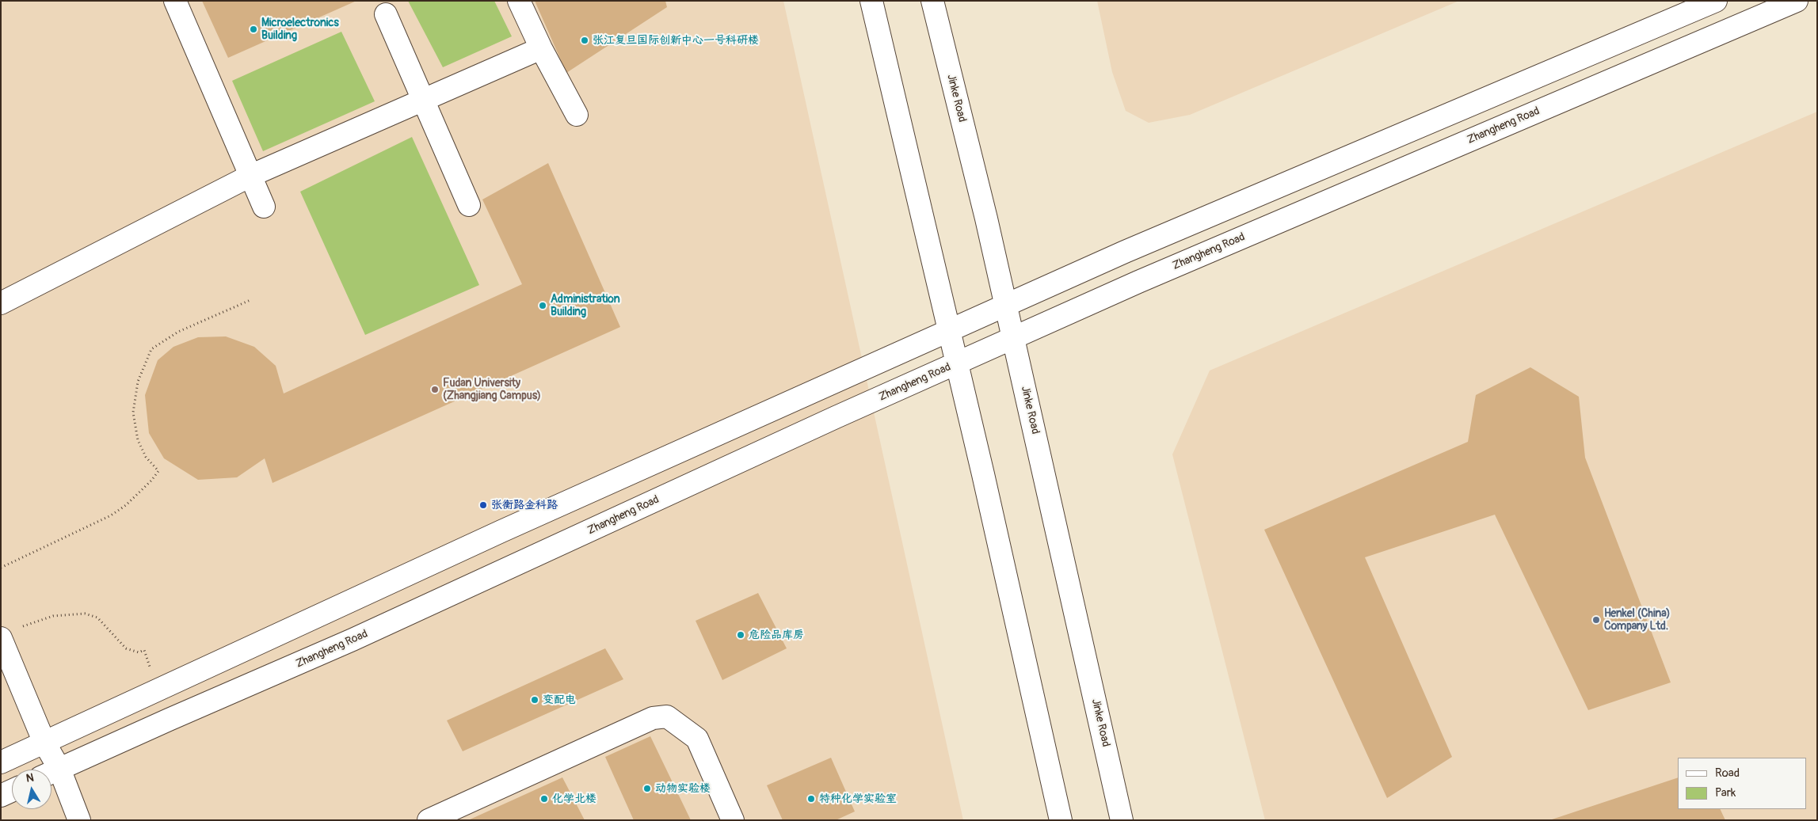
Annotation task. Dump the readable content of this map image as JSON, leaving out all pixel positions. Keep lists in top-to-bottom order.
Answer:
{
  "streets": {
    "main road": ["Jinke Road", "Zhangheng Road"]
  },
  "crossings": [
    ["Jinke Road", "Zhangheng Road"]
  ],
  "places": [
    "Microelectronics Building",
    "张江复旦国际创新中心一号科研楼",
    "Administration Building",
    "Fudan University (Zhangjiang Campus)",
    "张衡路金科路",
    "Henkel (China) Company Ltd.",
    "危险品库房",
    "变配电",
    "动物实验楼",
    "化学北楼",
    "特种化学实验室"
  ],
  "legend": ["Road", "Park"],
  "north": "top"
}
